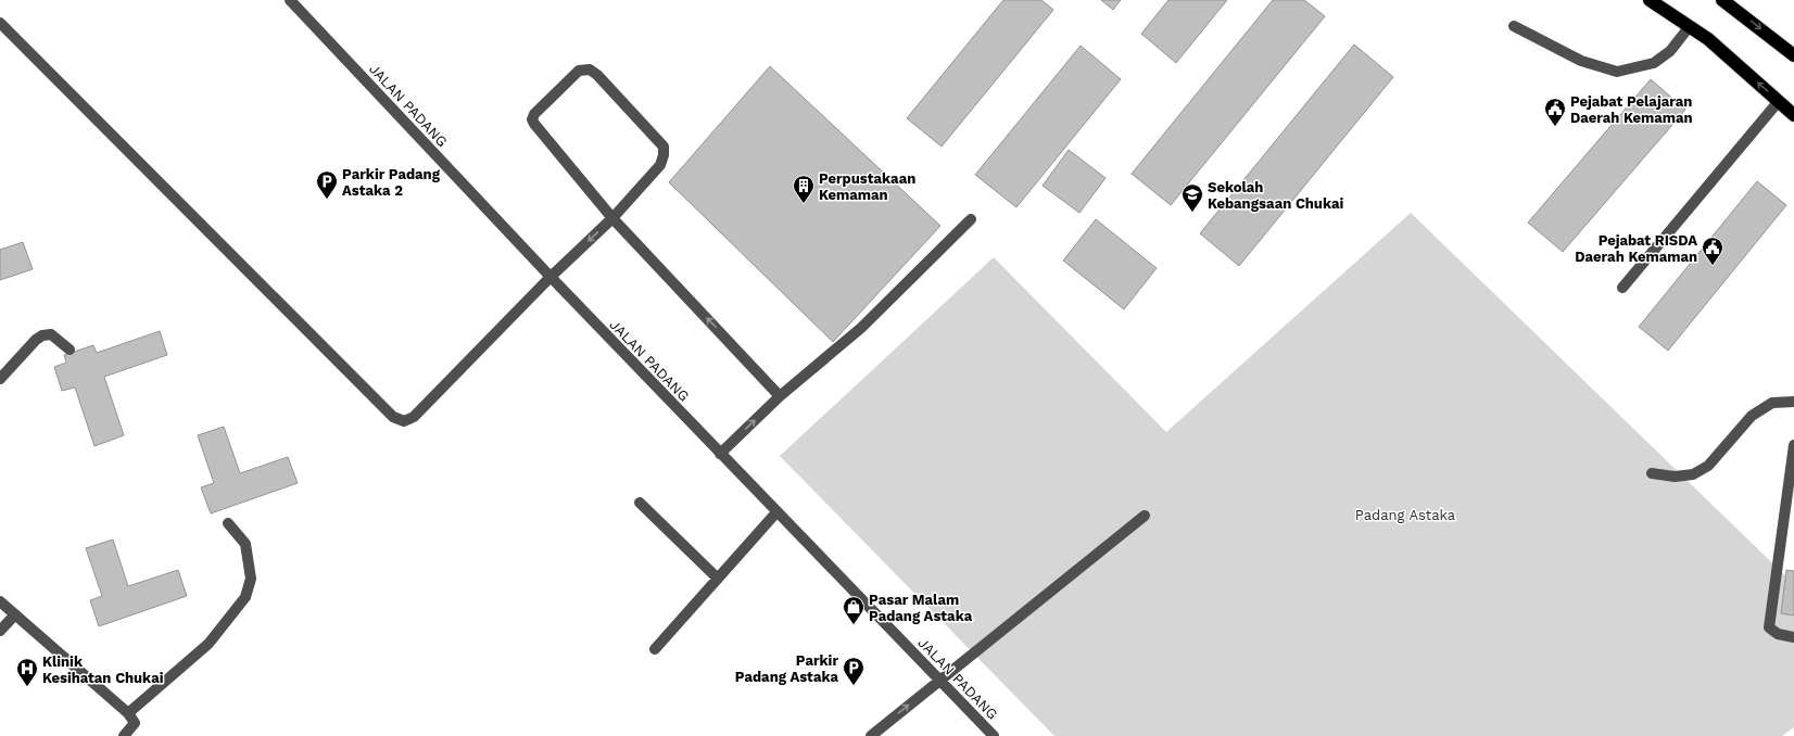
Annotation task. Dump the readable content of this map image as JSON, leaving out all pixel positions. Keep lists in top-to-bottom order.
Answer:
{
  "streets": {
    "street": ["JALAN PADANG"]
  },
  "parks": ["Padang Astaka"],
  "places": {
    "public building": ["Pejabat Pelajaran Daerah Kemaman", "Pejabat RISDA Daerah Kemaman"],
    "parking": ["Parkir Padang Astaka 2", "Parkir Padang Astaka"],
    "building": ["Perpustakaan Kemaman"],
    "school or university": ["Sekolah Kebangsaan Chukai"],
    "shop": ["Pasar Malam Padang Astaka"],
    "hospital": ["Klinik Kesihatan Chukai"]
  }
}
